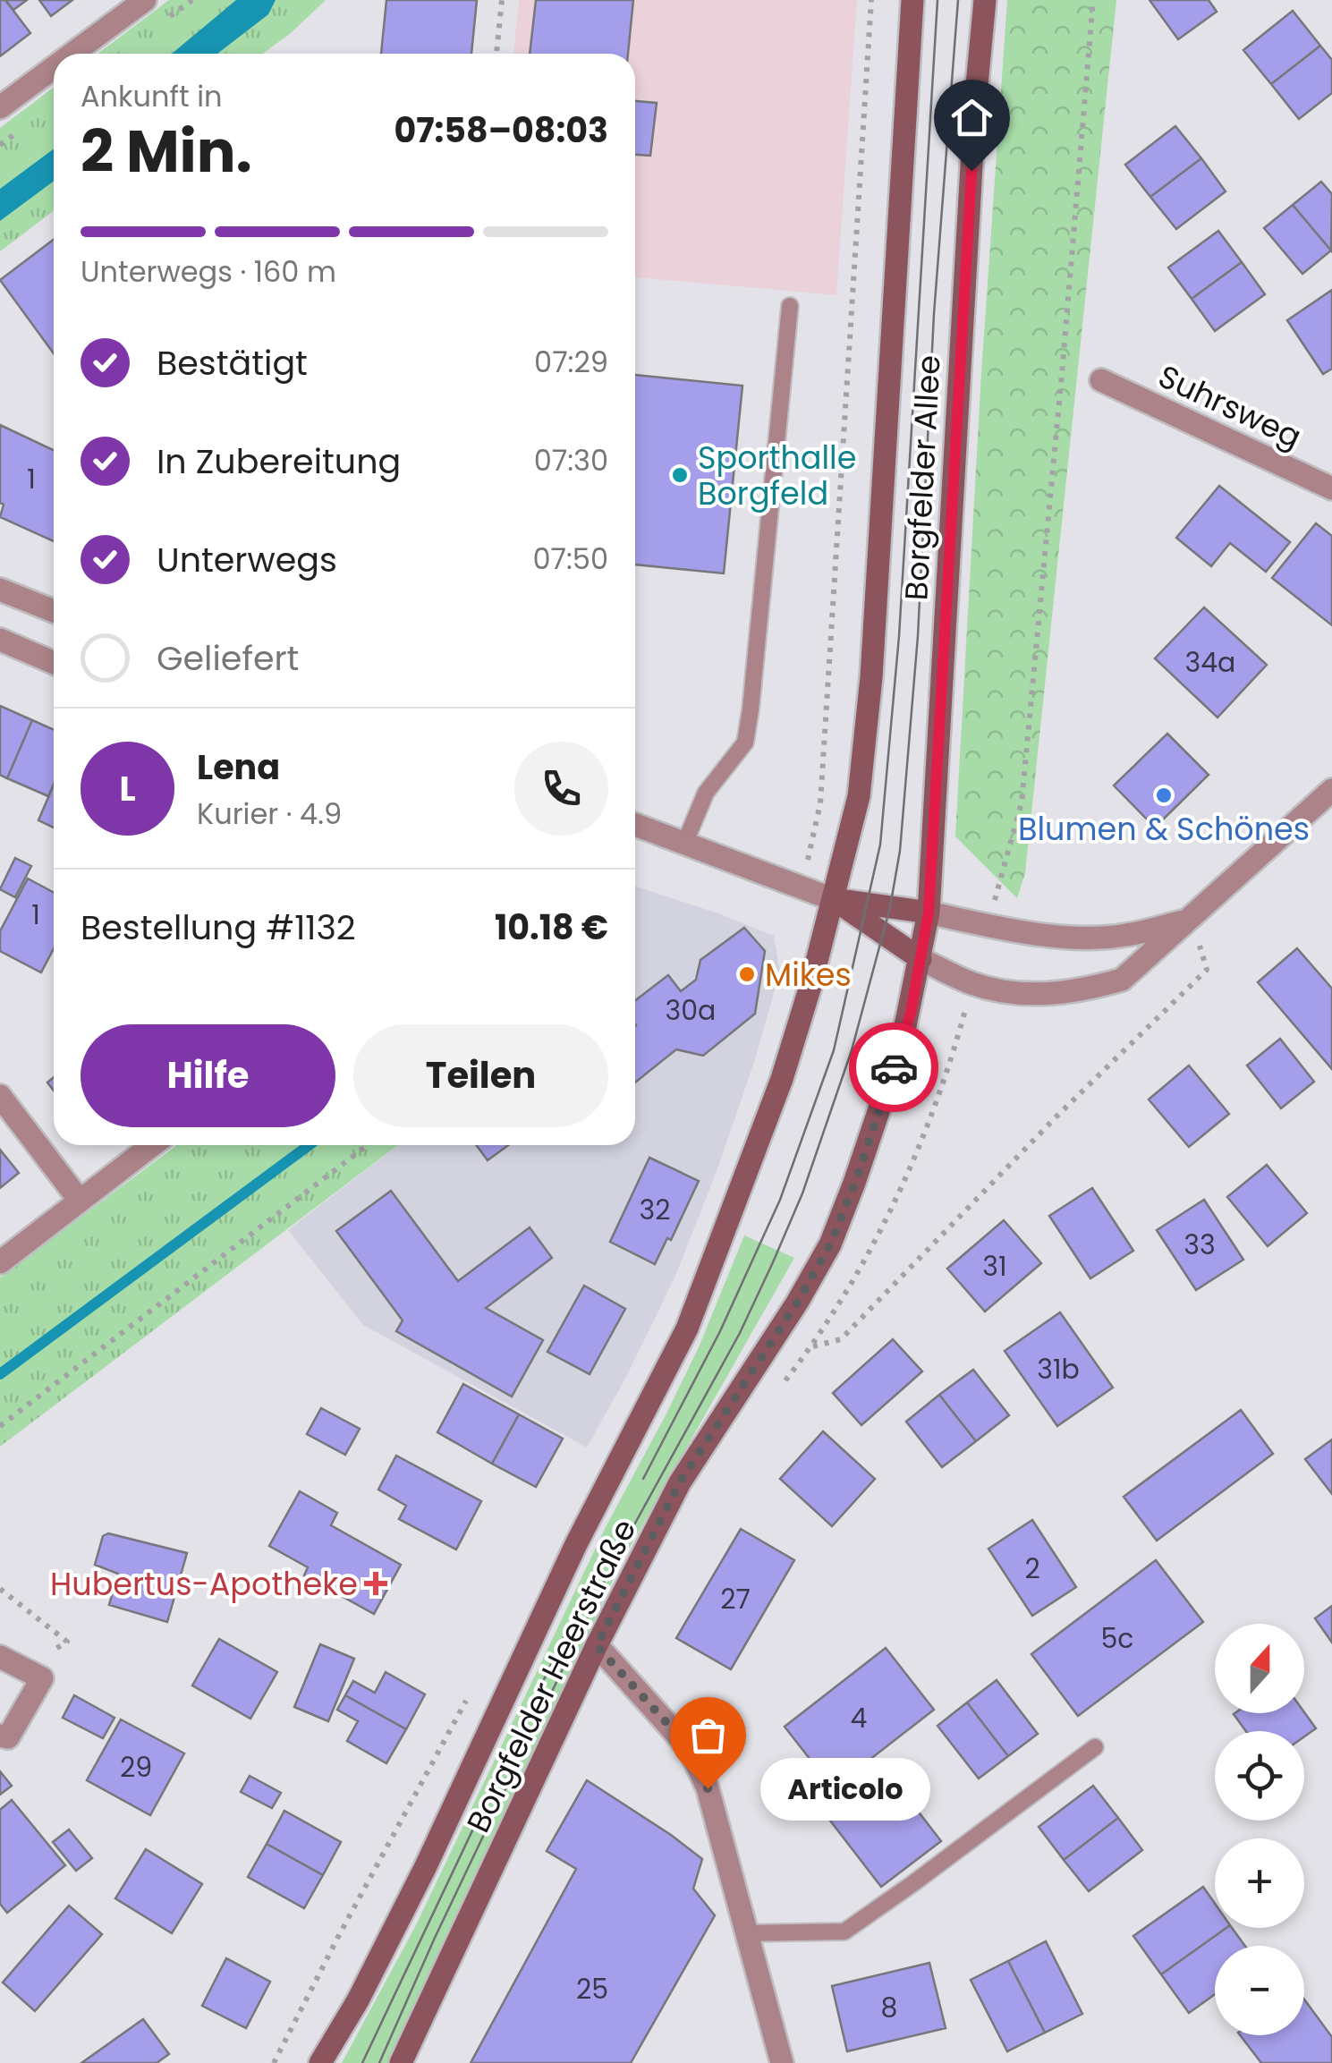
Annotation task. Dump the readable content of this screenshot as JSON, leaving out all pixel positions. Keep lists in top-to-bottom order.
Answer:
{
  "streets": {
    "main road": ["Borgfelder Allee", "Borgfelder Heerstraße"],
    "street": ["Suhrsweg"]
  },
  "crossings": [
    ["Borgfelder Allee", "Borgfelder Heerstraße"]
  ],
  "places": {
    "other": [
      "Sporthalle Borgfeld",
      "Blumen & Schönes",
      "Mikes",
      "Articolo"
    ],
    "health": ["Hubertus-Apotheke"]
  },
  "house_numbers": [
    "1",
    "34a",
    "1",
    "30a",
    "32",
    "33",
    "31",
    "31b",
    "2",
    "27",
    "5c",
    "4",
    "29",
    "25",
    "8"
  ],
  "north": "top",
  "page": {
    "heading": ["2 Min.", "Ankunft in", "07:58–08:03"],
    "panel": [
      "Lena",
      "Kurier · 4.9",
      "Bestellung #1132",
      "10.18 €"
    ],
    "bar": "Unterwegs · 160 m",
    "list": [
      ["Bestätigt", "07:29"],
      ["In Zubereitung", "07:30"],
      ["Unterwegs", "07:50"],
      "Geliefert"
    ],
    "round": "L",
    "buttons": ["Hilfe", "Teilen"],
    "map_buttons": ["+", "−"],
    "bubble": "Articolo"
  }
}
